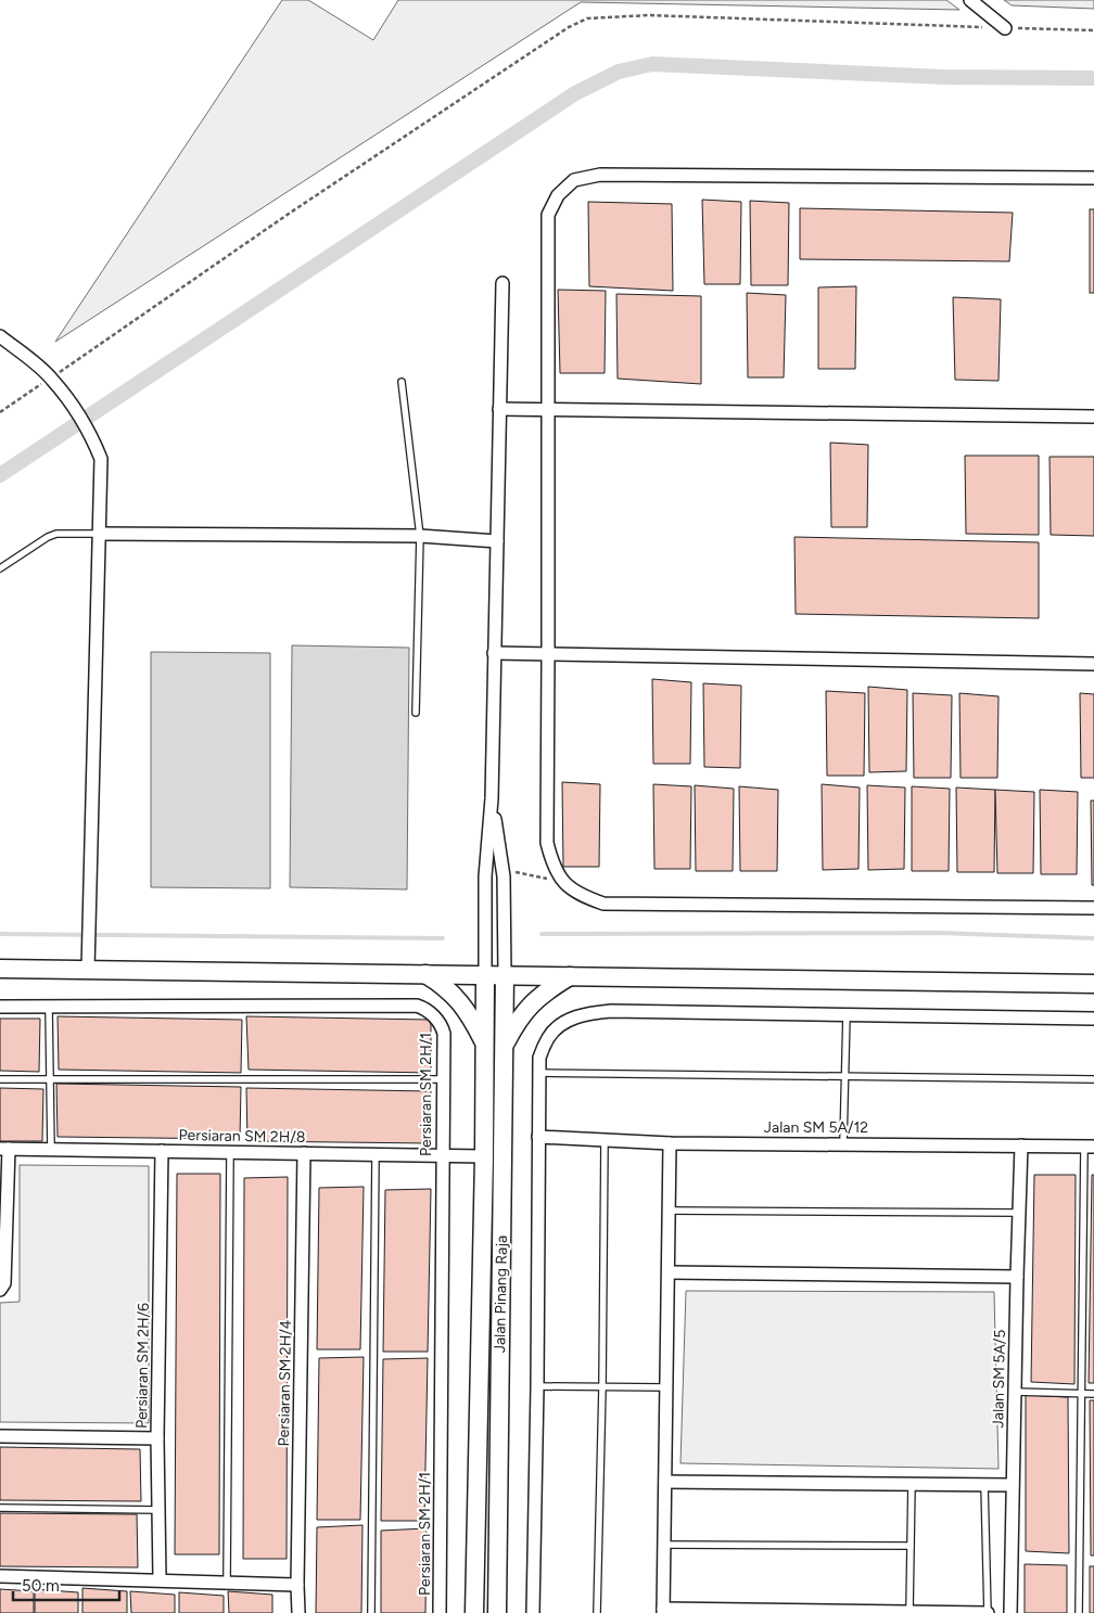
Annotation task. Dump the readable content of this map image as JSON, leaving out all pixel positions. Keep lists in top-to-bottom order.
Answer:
{
  "streets": {
    "main road": ["Jalan Pinang Raja"],
    "street": [
      "Persiaran SM 2H/1",
      "Jalan SM 5A/12",
      "Persiaran SM 2H/8",
      "Persiaran SM 2H/6",
      "Jalan SM 5A/5",
      "Persiaran SM 2H/4"
    ]
  },
  "crossings": [
    ["Persiaran SM 2H/1", "Persiaran SM 2H/8"],
    ["Jalan SM 5A/12", "Jalan SM 5A/5"],
    ["Persiaran SM 2H/8", "Persiaran SM 2H/6"],
    ["Persiaran SM 2H/8", "Persiaran SM 2H/4"]
  ],
  "scale_bar": "50 m"
}
